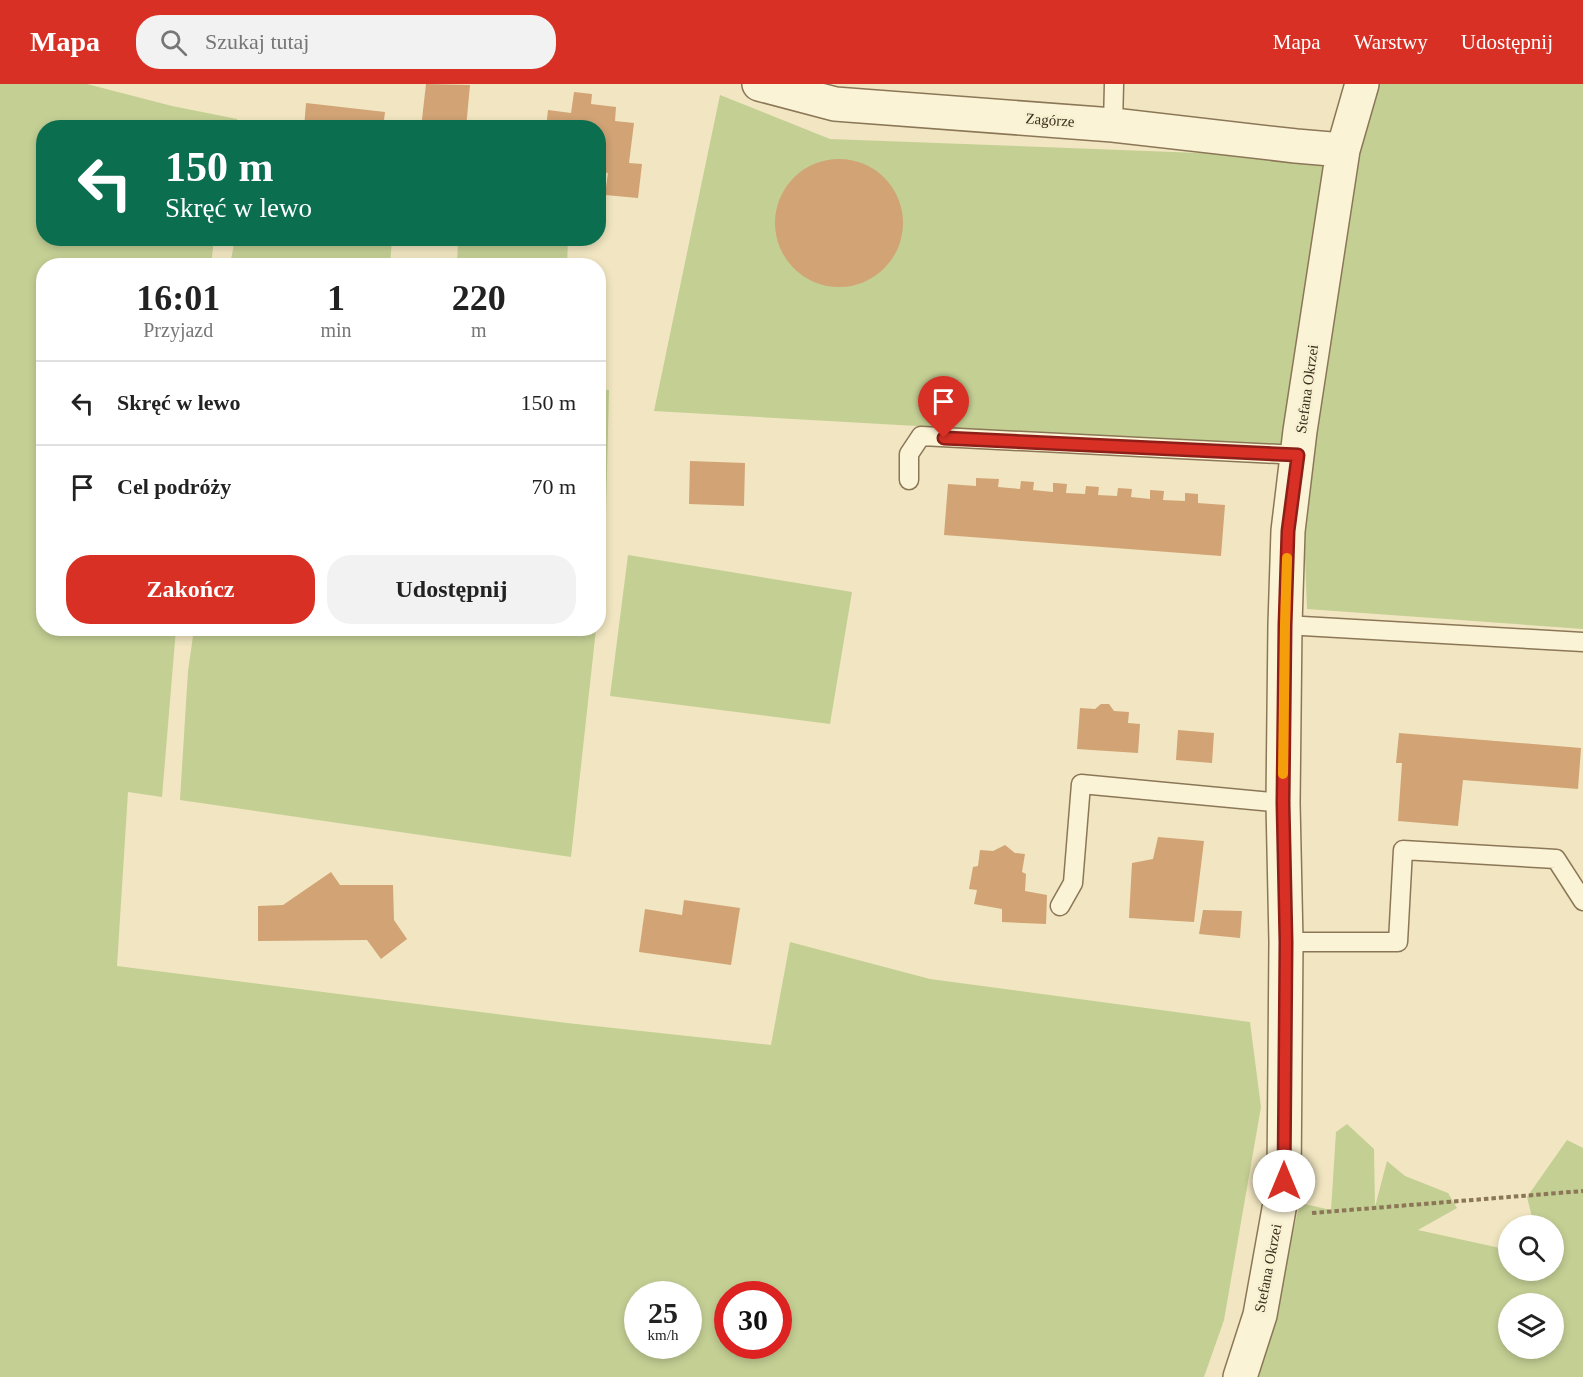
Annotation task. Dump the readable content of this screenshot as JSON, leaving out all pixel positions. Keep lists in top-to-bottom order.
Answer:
{
  "streets": {
    "street": ["Zagórze", "Stefana Okrzei"]
  },
  "crossings": [
    ["Zagórze", "Stefana Okrzei"]
  ],
  "page": {
    "header": "Mapa",
    "search": "Szukaj tutaj",
    "nav": ["Mapa", "Warstwy", "Udostępnij"],
    "turn": ["150 m", "Skręć w lewo"],
    "eta": [
      "16:01",
      "Przyjazd",
      "1",
      "min",
      "220",
      "m"
    ],
    "list": [
      {
        "name": "Skręć w lewo",
        "value": "150 m"
      },
      {
        "name": "Cel podróży",
        "value": "70 m"
      }
    ],
    "buttons": ["Zakończ", "Udostępnij"],
    "speed": "25 km/h",
    "limit": "30"
  }
}
